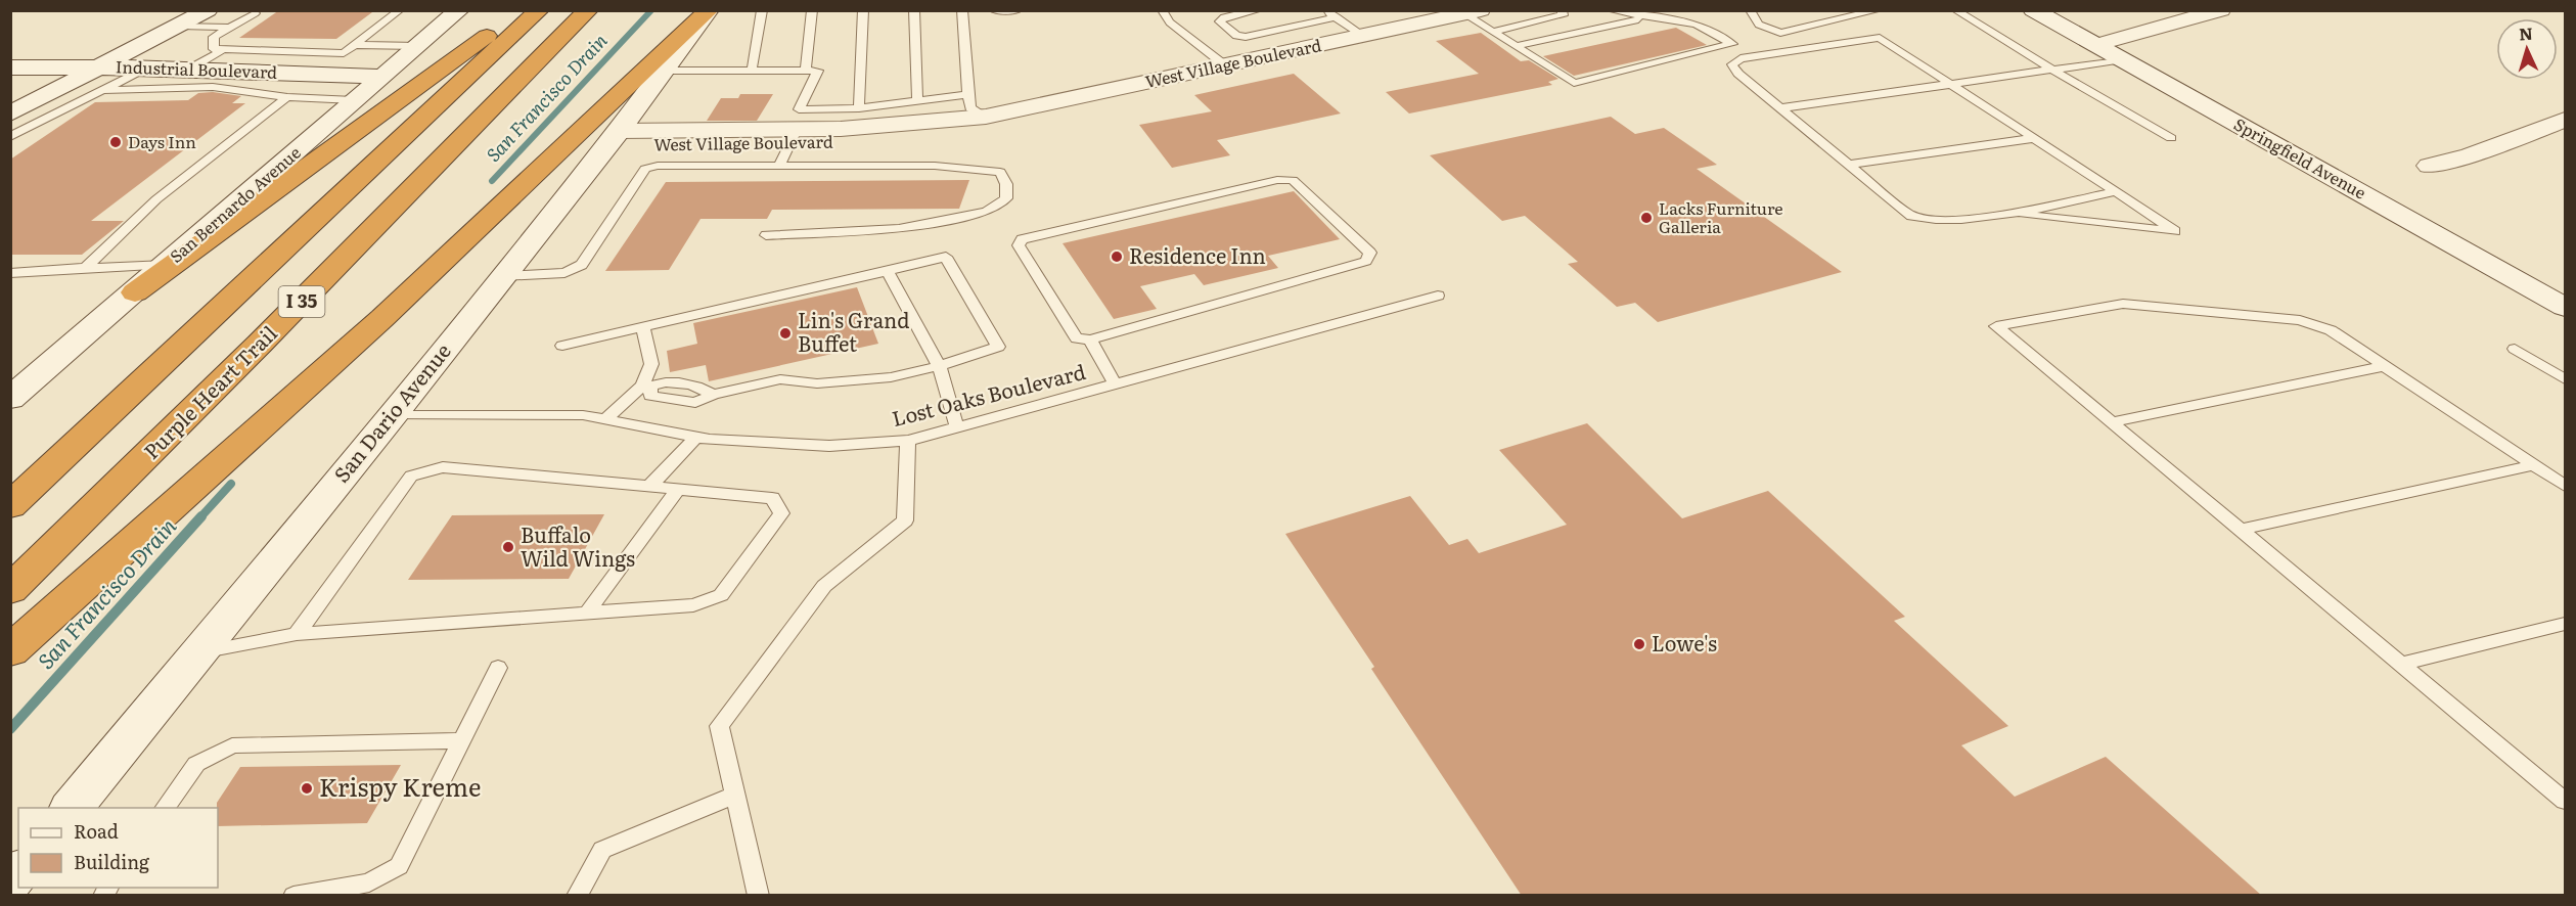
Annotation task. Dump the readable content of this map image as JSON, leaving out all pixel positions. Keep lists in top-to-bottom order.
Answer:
{
  "streets": {
    "highway": ["I 35", "Purple Heart Trail"],
    "main road": [
      "Industrial Boulevard",
      "Springfield Avenue",
      "San Bernardo Avenue",
      "San Dario Avenue"
    ],
    "street": ["West Village Boulevard"],
    "lane": ["Lost Oaks Boulevard"]
  },
  "crossings": [
    ["West Village Boulevard", "San Dario Avenue"],
    ["Industrial Boulevard", "San Bernardo Avenue"],
    ["Lost Oaks Boulevard", "San Dario Avenue"]
  ],
  "water": ["San Francisco Drain"],
  "places": [
    "Days Inn",
    "Lacks Furniture Galleria",
    "Residence Inn",
    "Lin's Grand Buffet",
    "Buffalo Wild Wings",
    "Lowe's",
    "Krispy Kreme"
  ],
  "legend": ["Road", "Building"],
  "north": "top"
}
